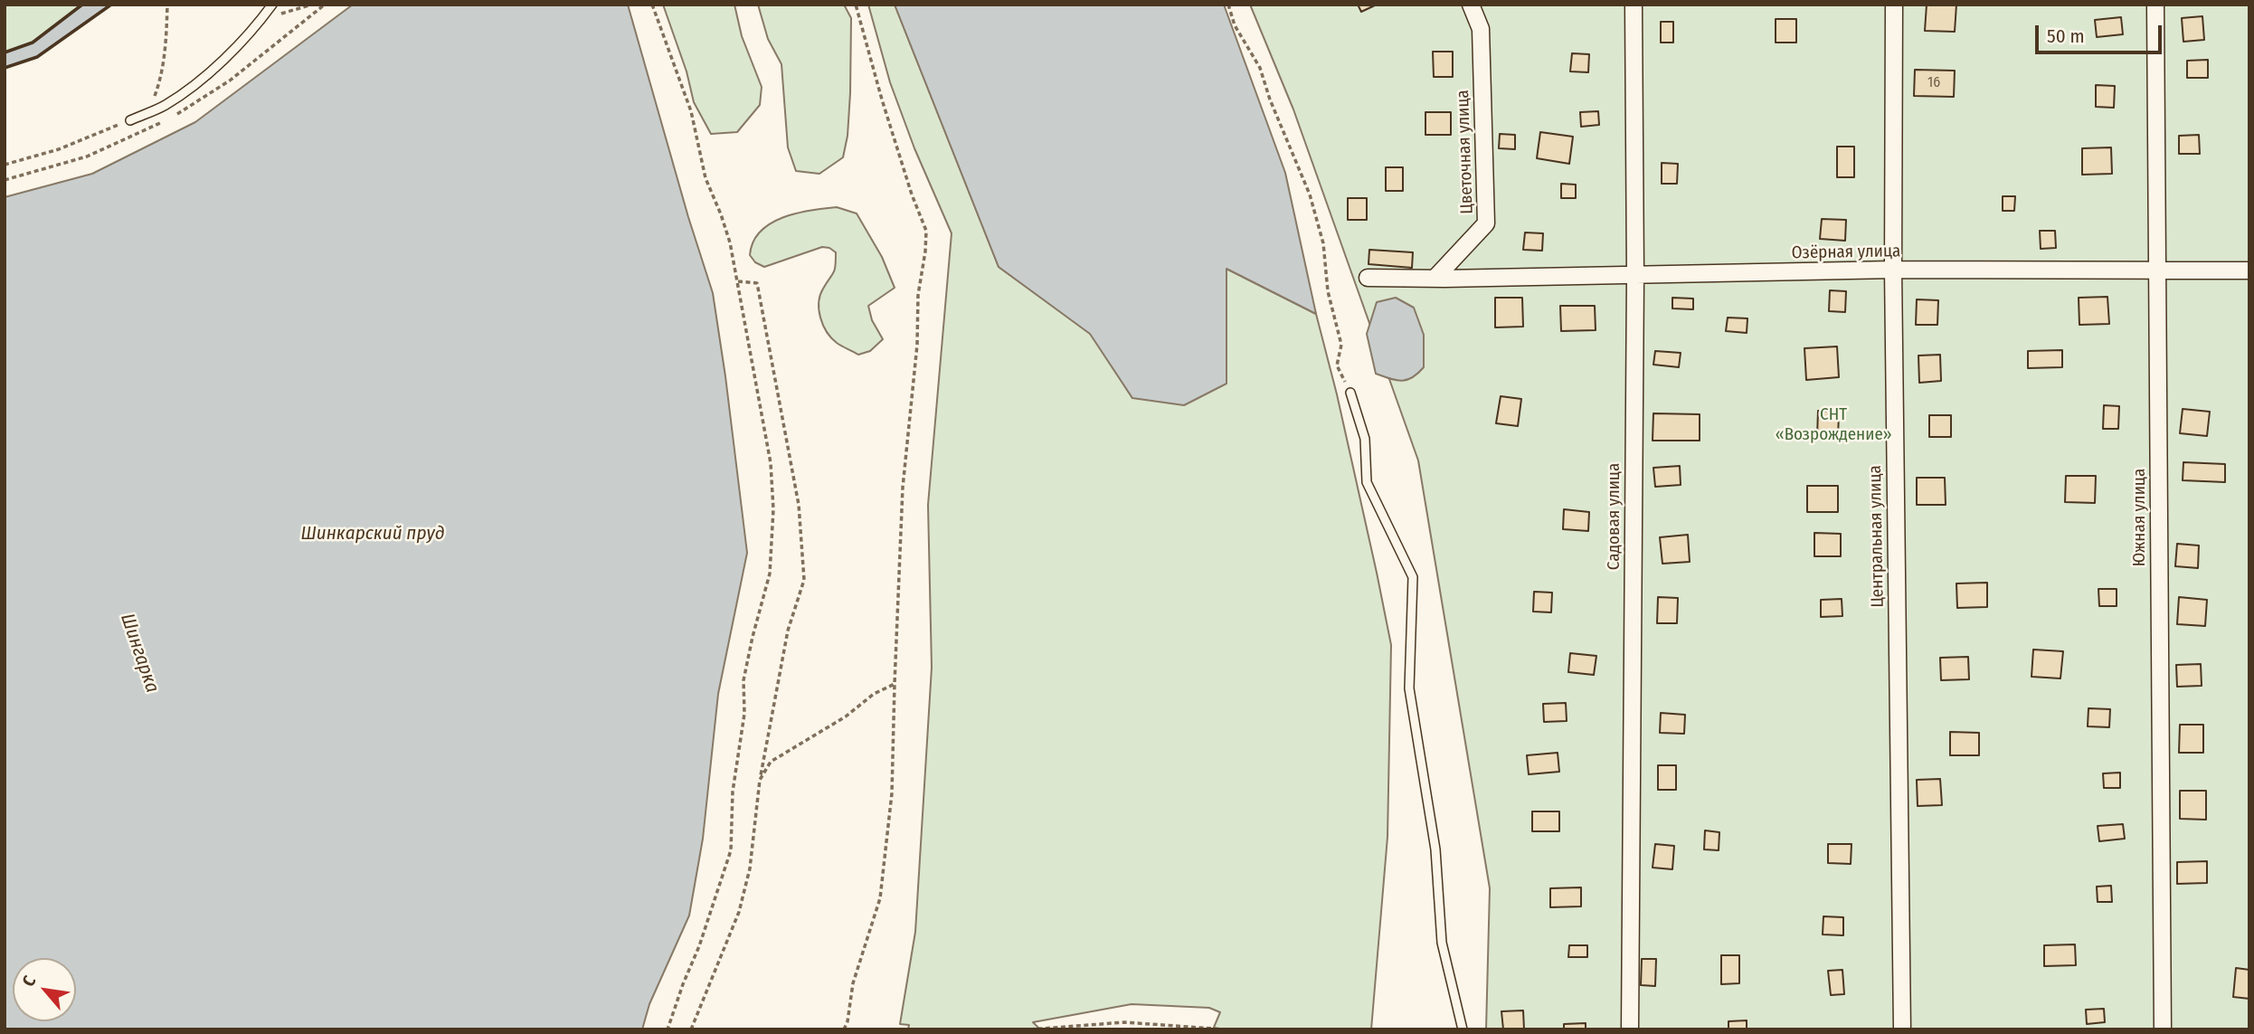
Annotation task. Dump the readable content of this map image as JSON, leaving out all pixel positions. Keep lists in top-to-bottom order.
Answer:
{
  "streets": {
    "street": [
      "Цветочная улица",
      "Озёрная улица",
      "Садовая улица",
      "Южная улица",
      "Центральная улица"
    ]
  },
  "crossings": [
    ["Цветочная улица", "Озёрная улица"],
    ["Озёрная улица", "Садовая улица"],
    ["Озёрная улица", "Южная улица"],
    ["Озёрная улица", "Центральная улица"]
  ],
  "water": ["Шинкарский пруд", "Шингарка"],
  "parks": ["СНТ «Возрождение»"],
  "house_numbers": ["16"],
  "scale_bar": "50 m",
  "north": "top left"
}
